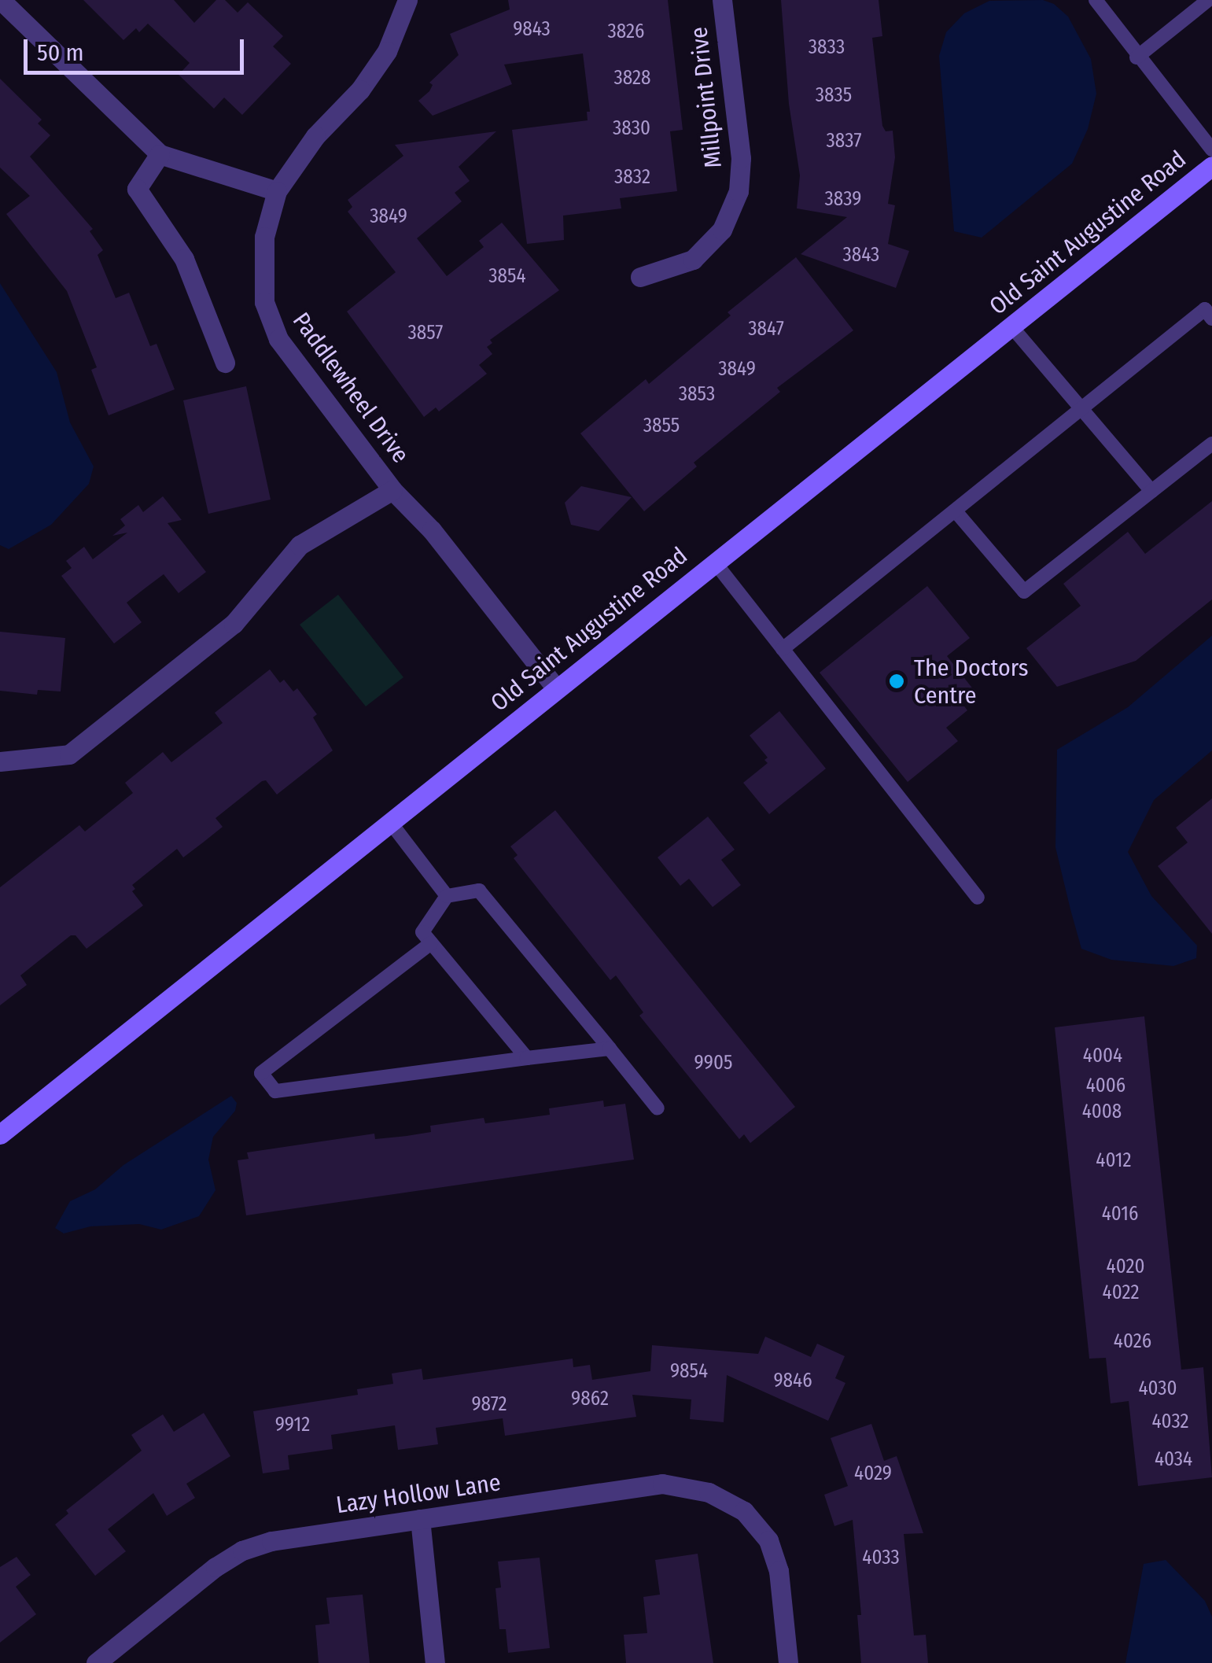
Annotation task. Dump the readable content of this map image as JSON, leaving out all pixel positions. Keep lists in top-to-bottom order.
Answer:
{
  "streets": {
    "main road": ["Old Saint Augustine Road"],
    "street": ["Millpoint Drive", "Paddlewheel Drive", "Lazy Hollow Lane"]
  },
  "crossings": [
    ["Old Saint Augustine Road", "Paddlewheel Drive"]
  ],
  "places": ["The Doctors Centre"],
  "house_numbers": [
    "9843",
    "3826",
    "3833",
    "3828",
    "3835",
    "3830",
    "3837",
    "3832",
    "3839",
    "3849",
    "3843",
    "3854",
    "3847",
    "3857",
    "3849",
    "3853",
    "3855",
    "4004",
    "9905",
    "4006",
    "4008",
    "4012",
    "4016",
    "4020",
    "4022",
    "4026",
    "9854",
    "9846",
    "4030",
    "9862",
    "9872",
    "4032",
    "9912",
    "4034",
    "4029",
    "4033"
  ],
  "scale_bar": "50 m"
}
